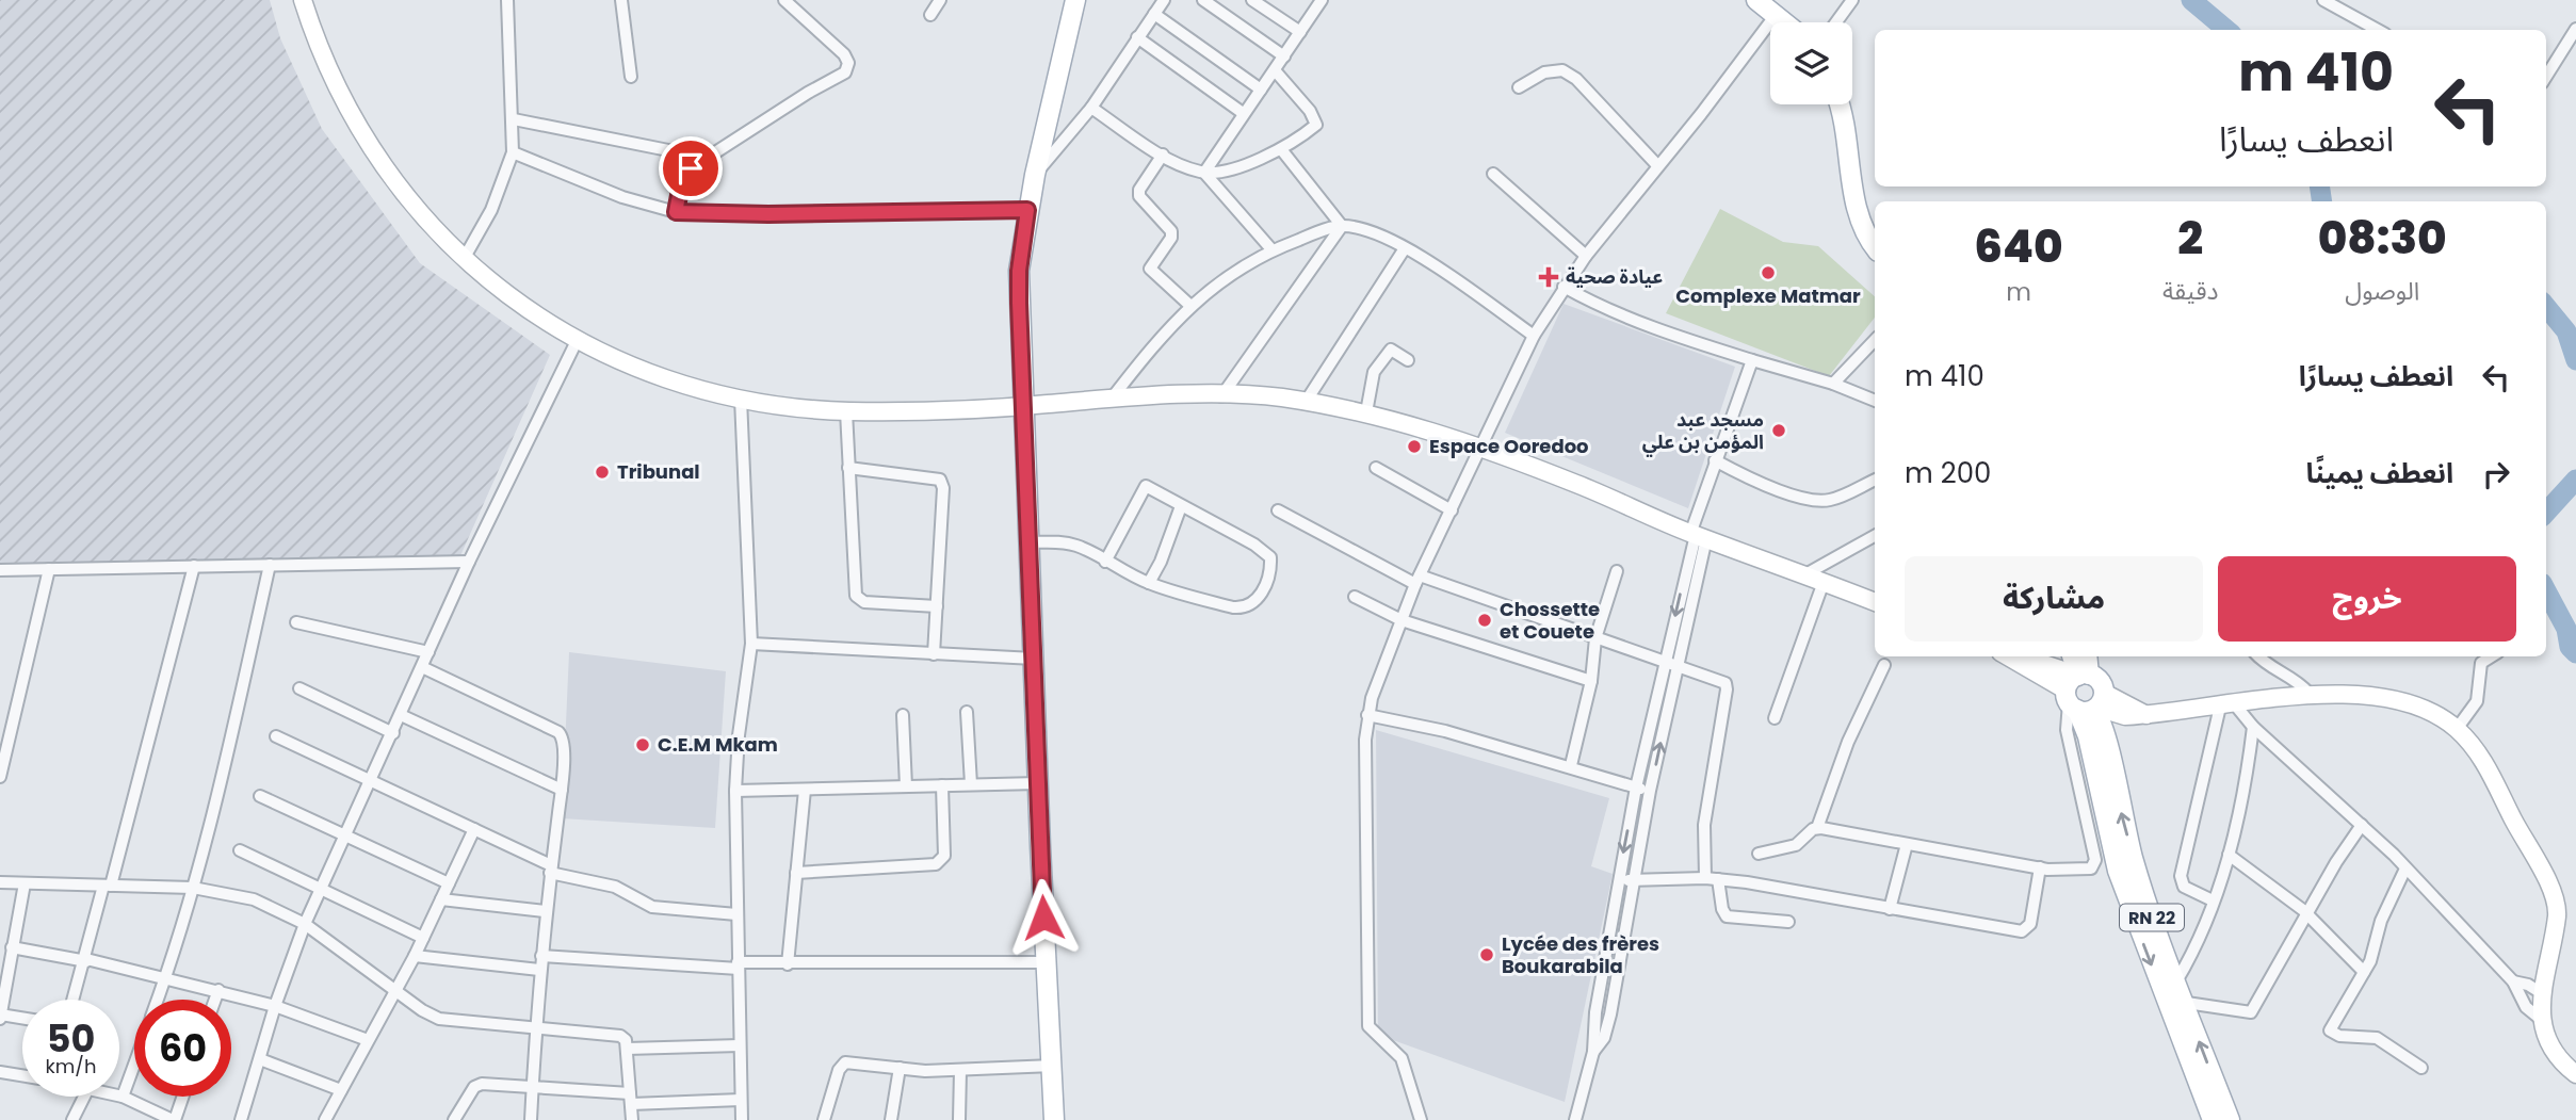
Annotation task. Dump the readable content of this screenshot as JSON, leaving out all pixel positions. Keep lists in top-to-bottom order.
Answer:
{
  "streets": {
    "main road": ["RN 22"]
  },
  "places": {
    "other": [
      "Complexe Matmar",
      "مسجد عبد المؤمن بن علي",
      "Espace Ooredoo",
      "Tribunal",
      "Chossette et Couete",
      "C.E.M Mkam",
      "Lycée des frères Boukarabila"
    ],
    "health": ["عيادة صحية"]
  },
  "page": {
    "turn": ["410 m", "انعطف يسارًا"],
    "eta": [
      "08:30",
      "الوصول",
      "2",
      "دقيقة",
      "640",
      "m"
    ],
    "list": [
      {
        "name": "انعطف يسارًا",
        "value": "410 m"
      },
      {
        "name": "انعطف يمينًا",
        "value": "200 m"
      }
    ],
    "buttons": ["خروج", "مشاركة"],
    "speed": "50 km/h",
    "limit": "60"
  }
}
